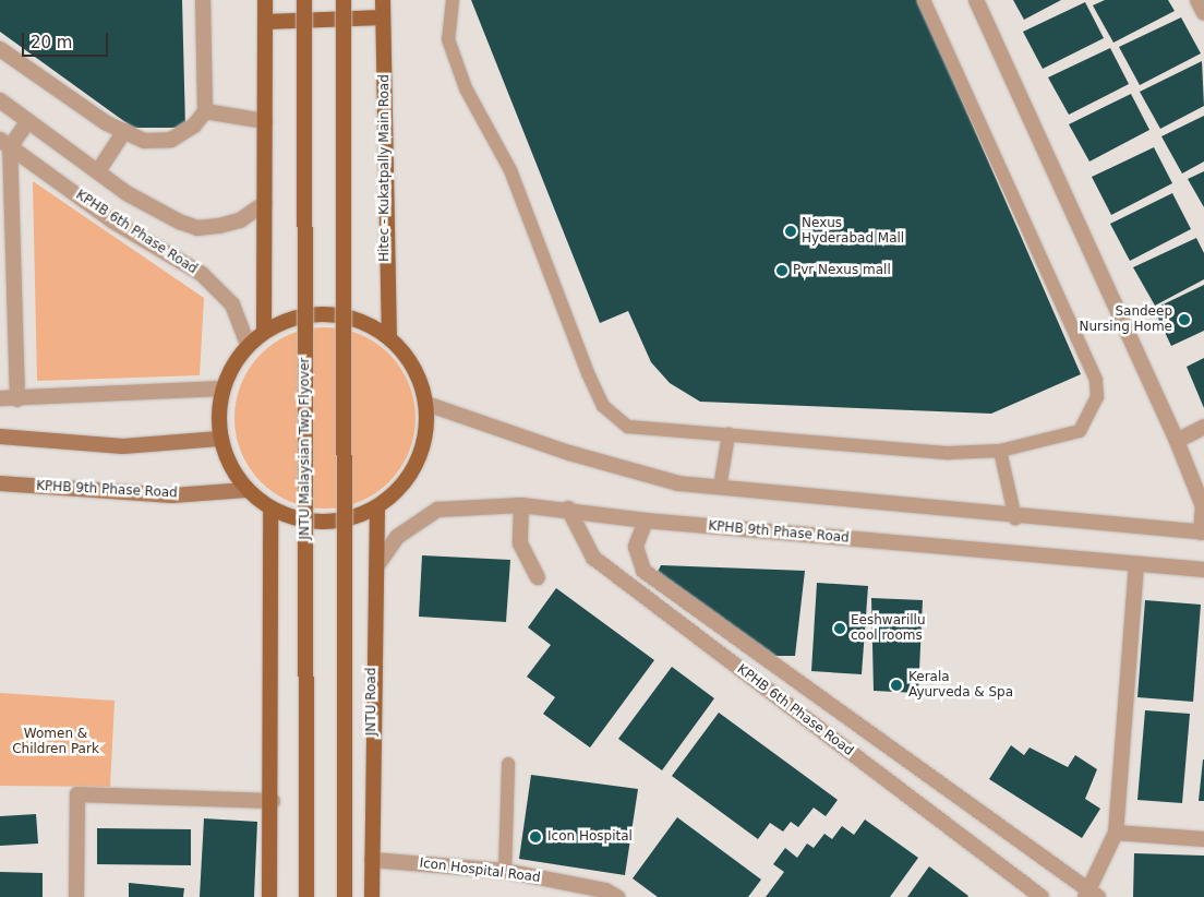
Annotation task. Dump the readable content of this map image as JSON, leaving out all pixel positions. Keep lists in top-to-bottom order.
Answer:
{
  "streets": {
    "main road": [
      "Hitec - Kukatpally Main Road",
      "JNTU Malaysian Twp Flyover",
      "KPHB 9th Phase Road",
      "JNTU Road"
    ],
    "street": ["KPHB 6th Phase Road", "Icon Hospital Road"]
  },
  "crossings": [
    ["KPHB 6th Phase Road", "KPHB 9th Phase Road"],
    ["KPHB 9th Phase Road", "JNTU Road"],
    ["JNTU Road", "Icon Hospital Road"]
  ],
  "parks": ["Women & Children Park"],
  "places": [
    "Nexus Hyderabad Mall",
    "Pvr Nexus mall",
    "Sandeep Nursing Home",
    "Eeshwarillu cool rooms",
    "Kerala Ayurveda & Spa",
    "Icon Hospital"
  ],
  "scale_bar": "20 m"
}
